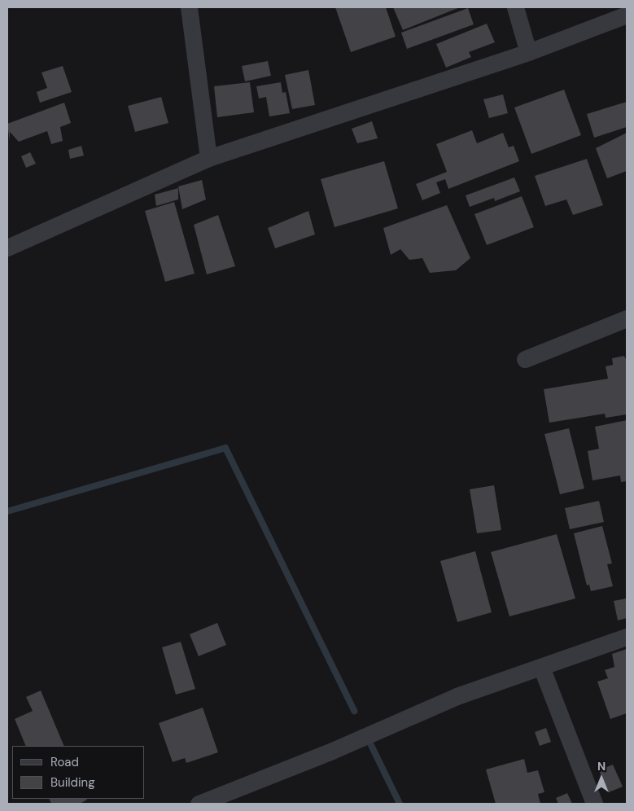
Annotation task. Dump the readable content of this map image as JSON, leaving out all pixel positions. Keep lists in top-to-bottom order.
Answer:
{
  "legend": ["Road", "Building"],
  "north": "top"
}
